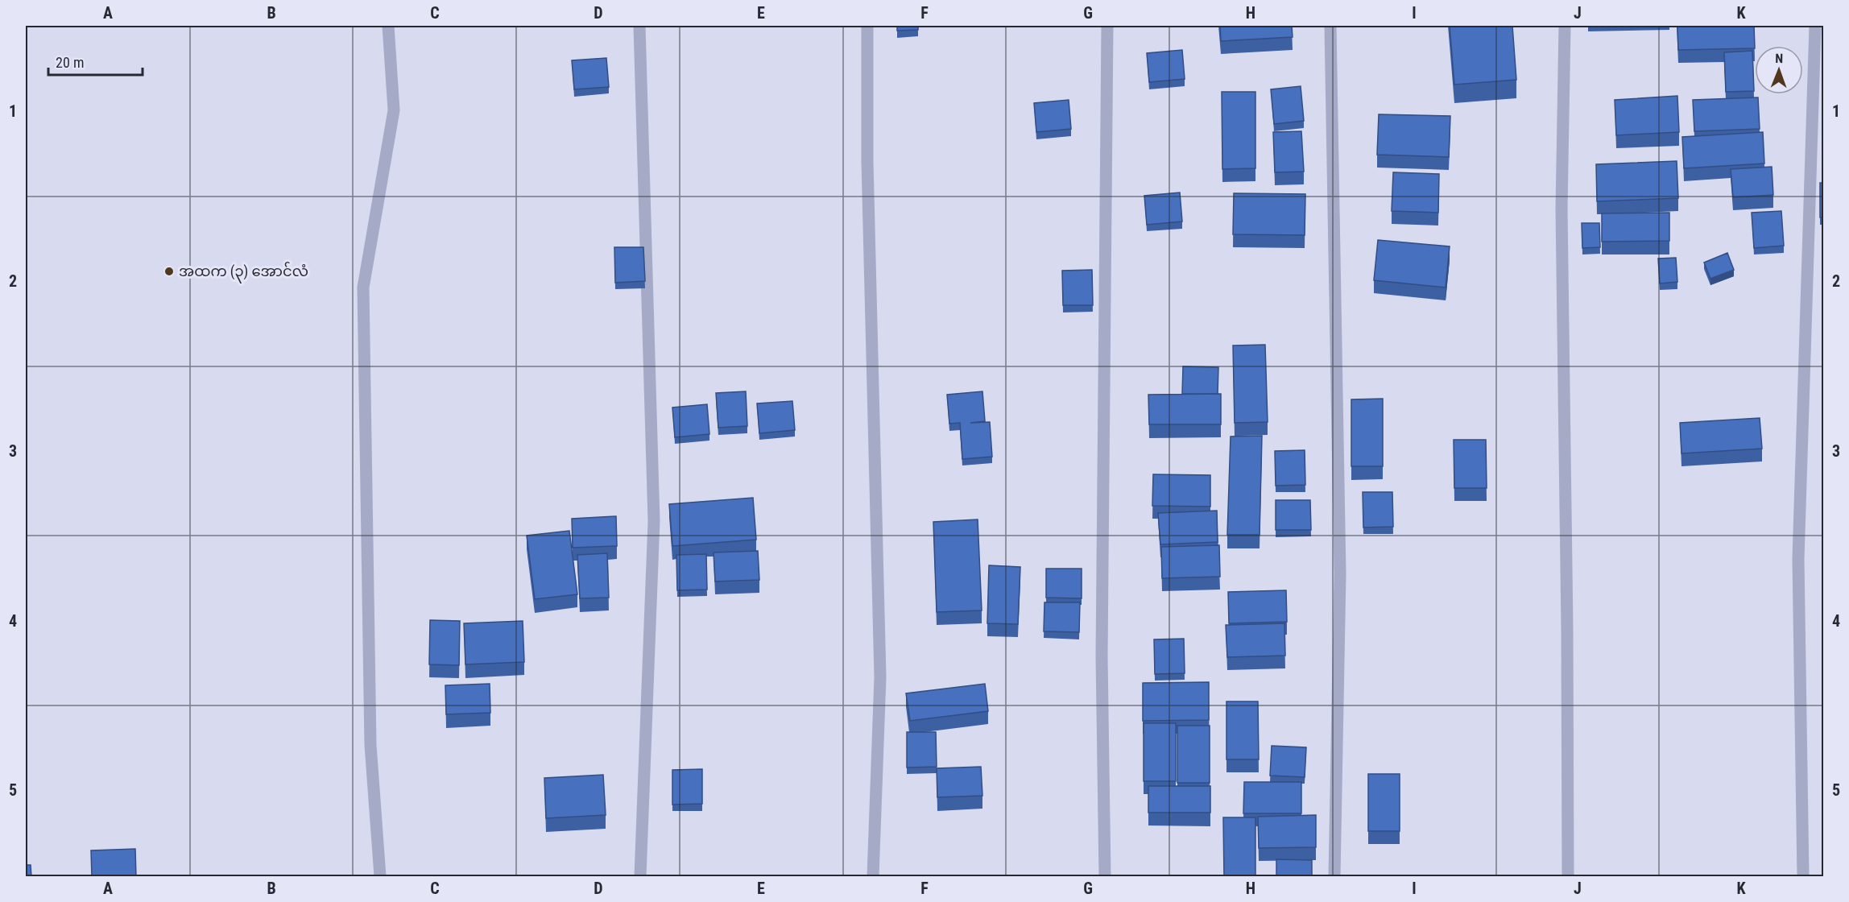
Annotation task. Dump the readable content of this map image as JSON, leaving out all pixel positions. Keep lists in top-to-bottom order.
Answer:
{
  "places": ["အထက (၃) အောင်လံ"],
  "scale_bar": "20 m",
  "north": "top",
  "grid": {
    "columns": [
      "A",
      "B",
      "C",
      "D",
      "E",
      "F",
      "G",
      "H",
      "I",
      "J",
      "K"
    ],
    "rows": [
      "1",
      "2",
      "3",
      "4",
      "5"
    ]
  }
}
